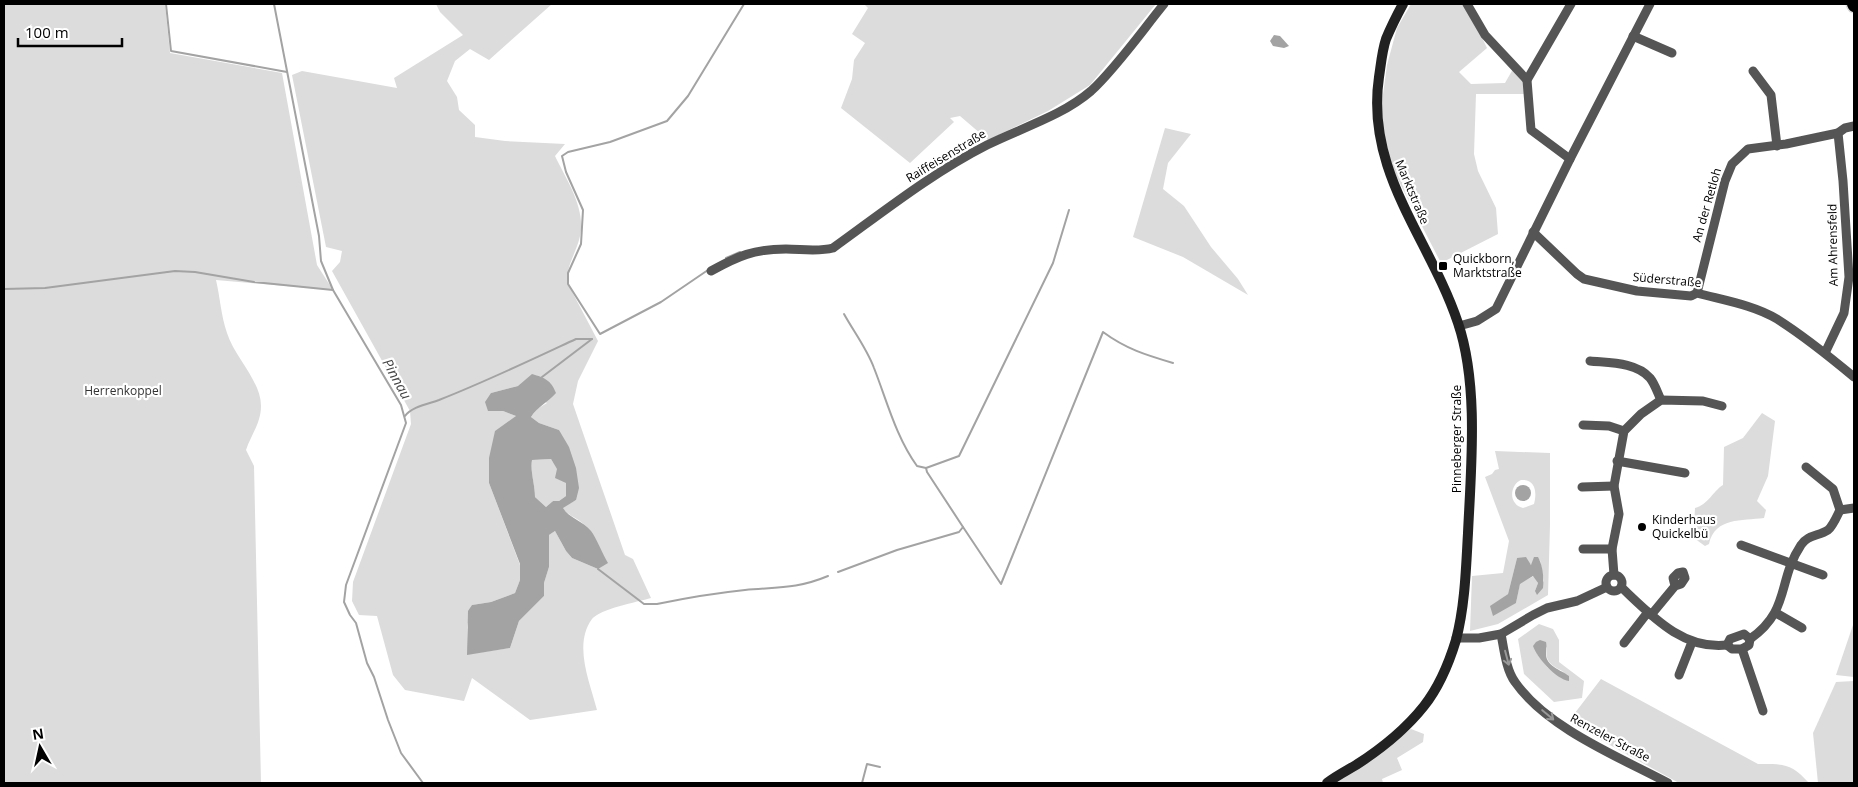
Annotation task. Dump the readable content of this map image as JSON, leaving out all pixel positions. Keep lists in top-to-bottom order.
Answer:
{
  "streets": {
    "main road": ["Marktstraße", "Pinneberger Straße"],
    "street": [
      "Raiffeisenstraße",
      "An der Retloh",
      "Am Ahrensfeld",
      "Süderstraße",
      "Renzeler Straße"
    ]
  },
  "crossings": [
    ["Marktstraße", "Pinneberger Straße"],
    ["An der Retloh", "Am Ahrensfeld"],
    ["An der Retloh", "Süderstraße"],
    ["Am Ahrensfeld", "Süderstraße"]
  ],
  "one_way": ["Renzeler Straße"],
  "water": ["Pinnau"],
  "parks": ["Herrenkoppel"],
  "places": {
    "transit": ["Quickborn, Marktstraße"],
    "other": ["Kinderhaus Quickelbü"]
  },
  "scale_bar": "100 m",
  "north": "top"
}
